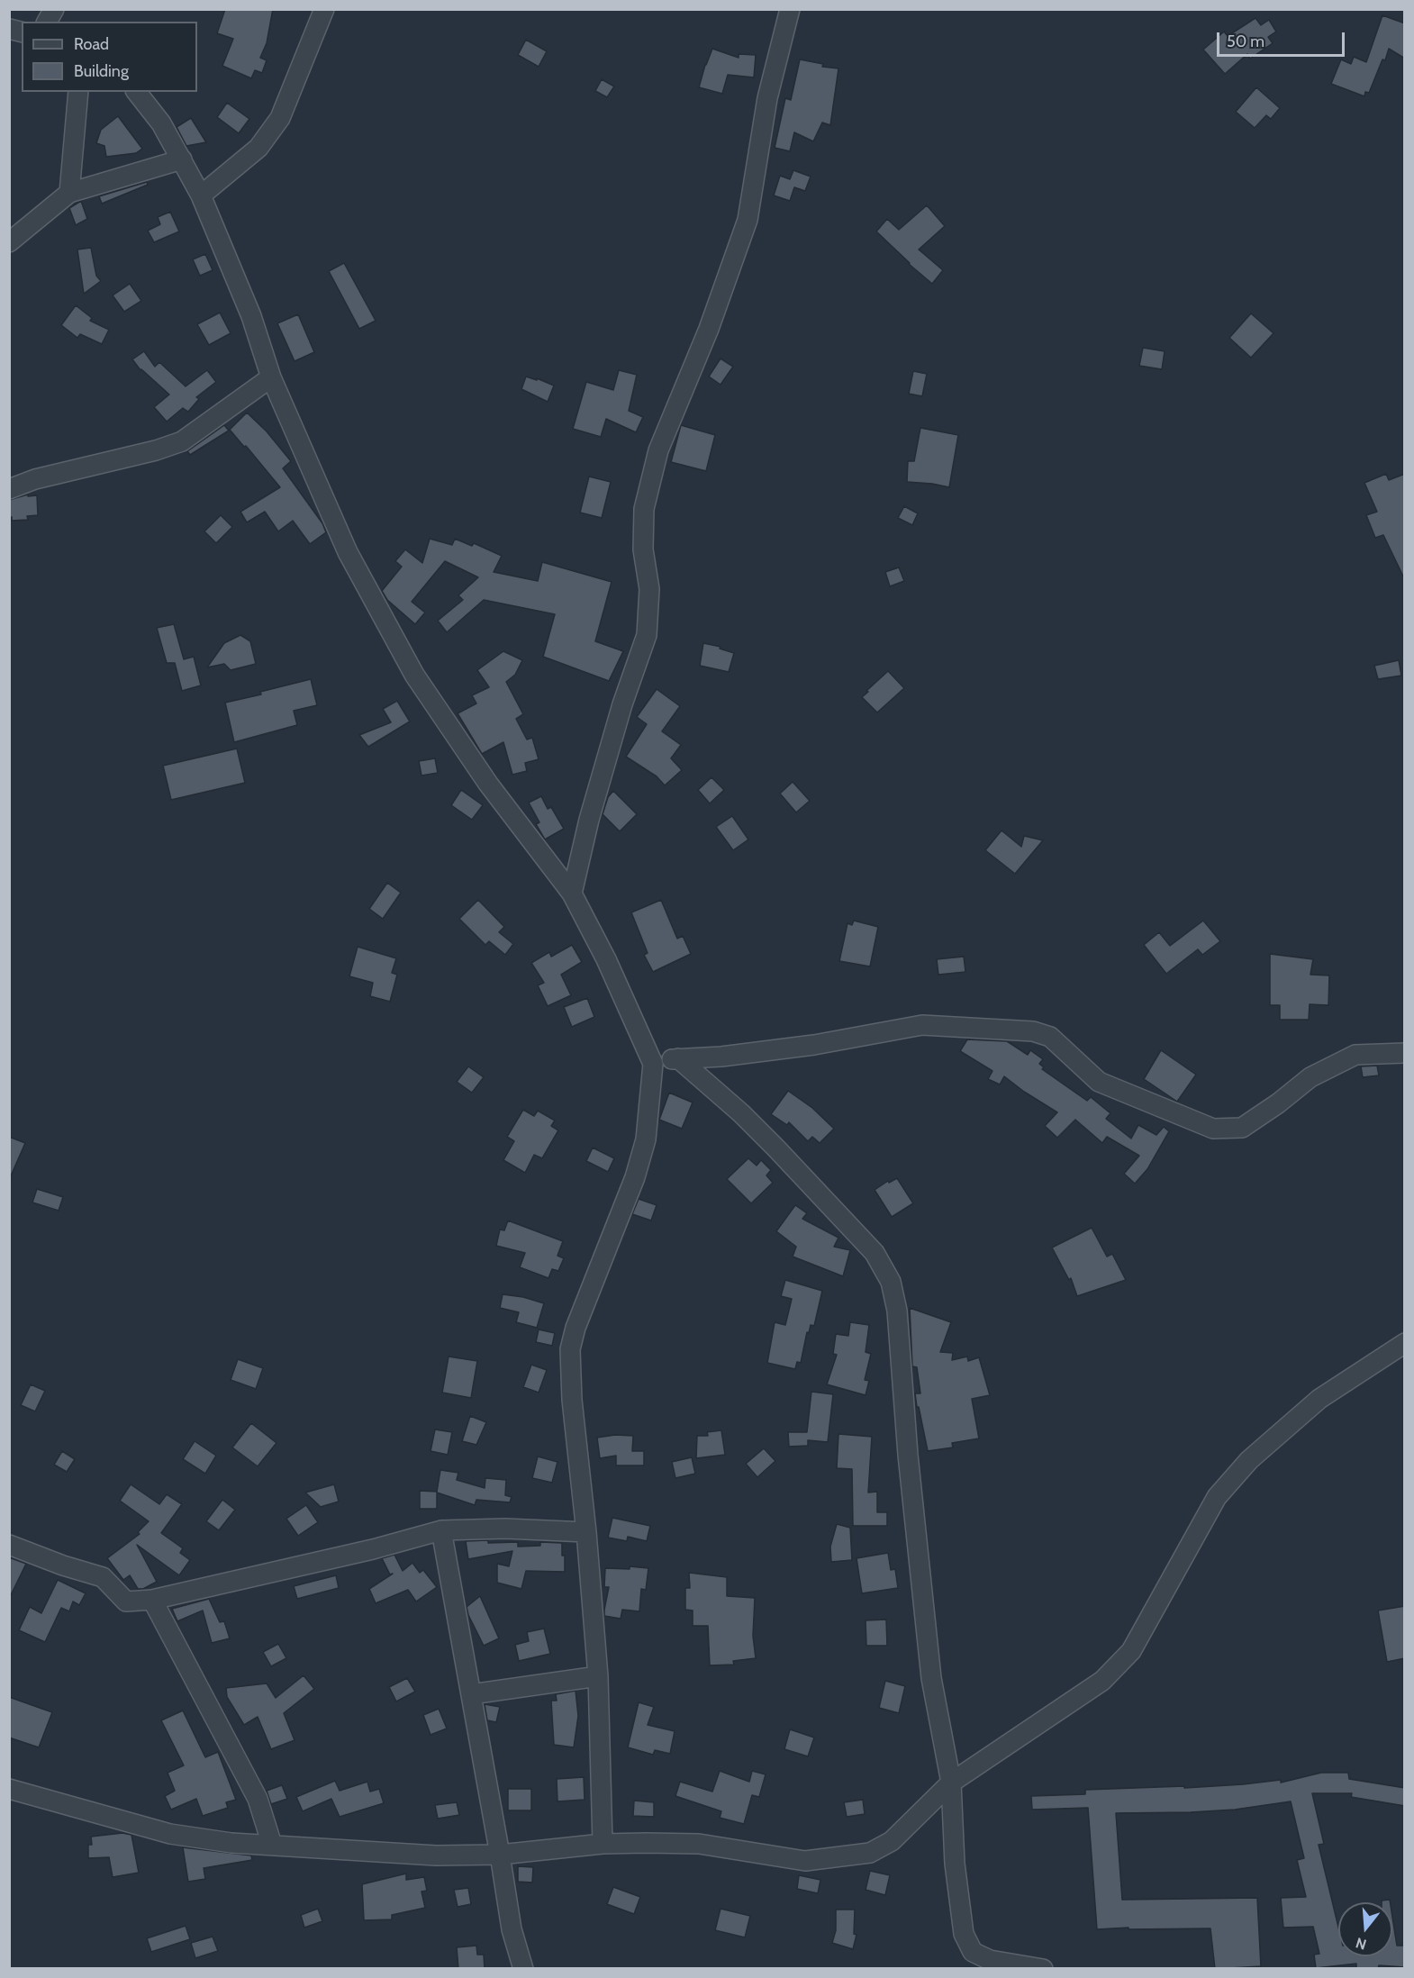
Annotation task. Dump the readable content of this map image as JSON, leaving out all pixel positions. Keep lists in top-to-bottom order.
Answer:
{
  "legend": ["Road", "Building"],
  "scale_bar": "50 m",
  "north": "bottom"
}
